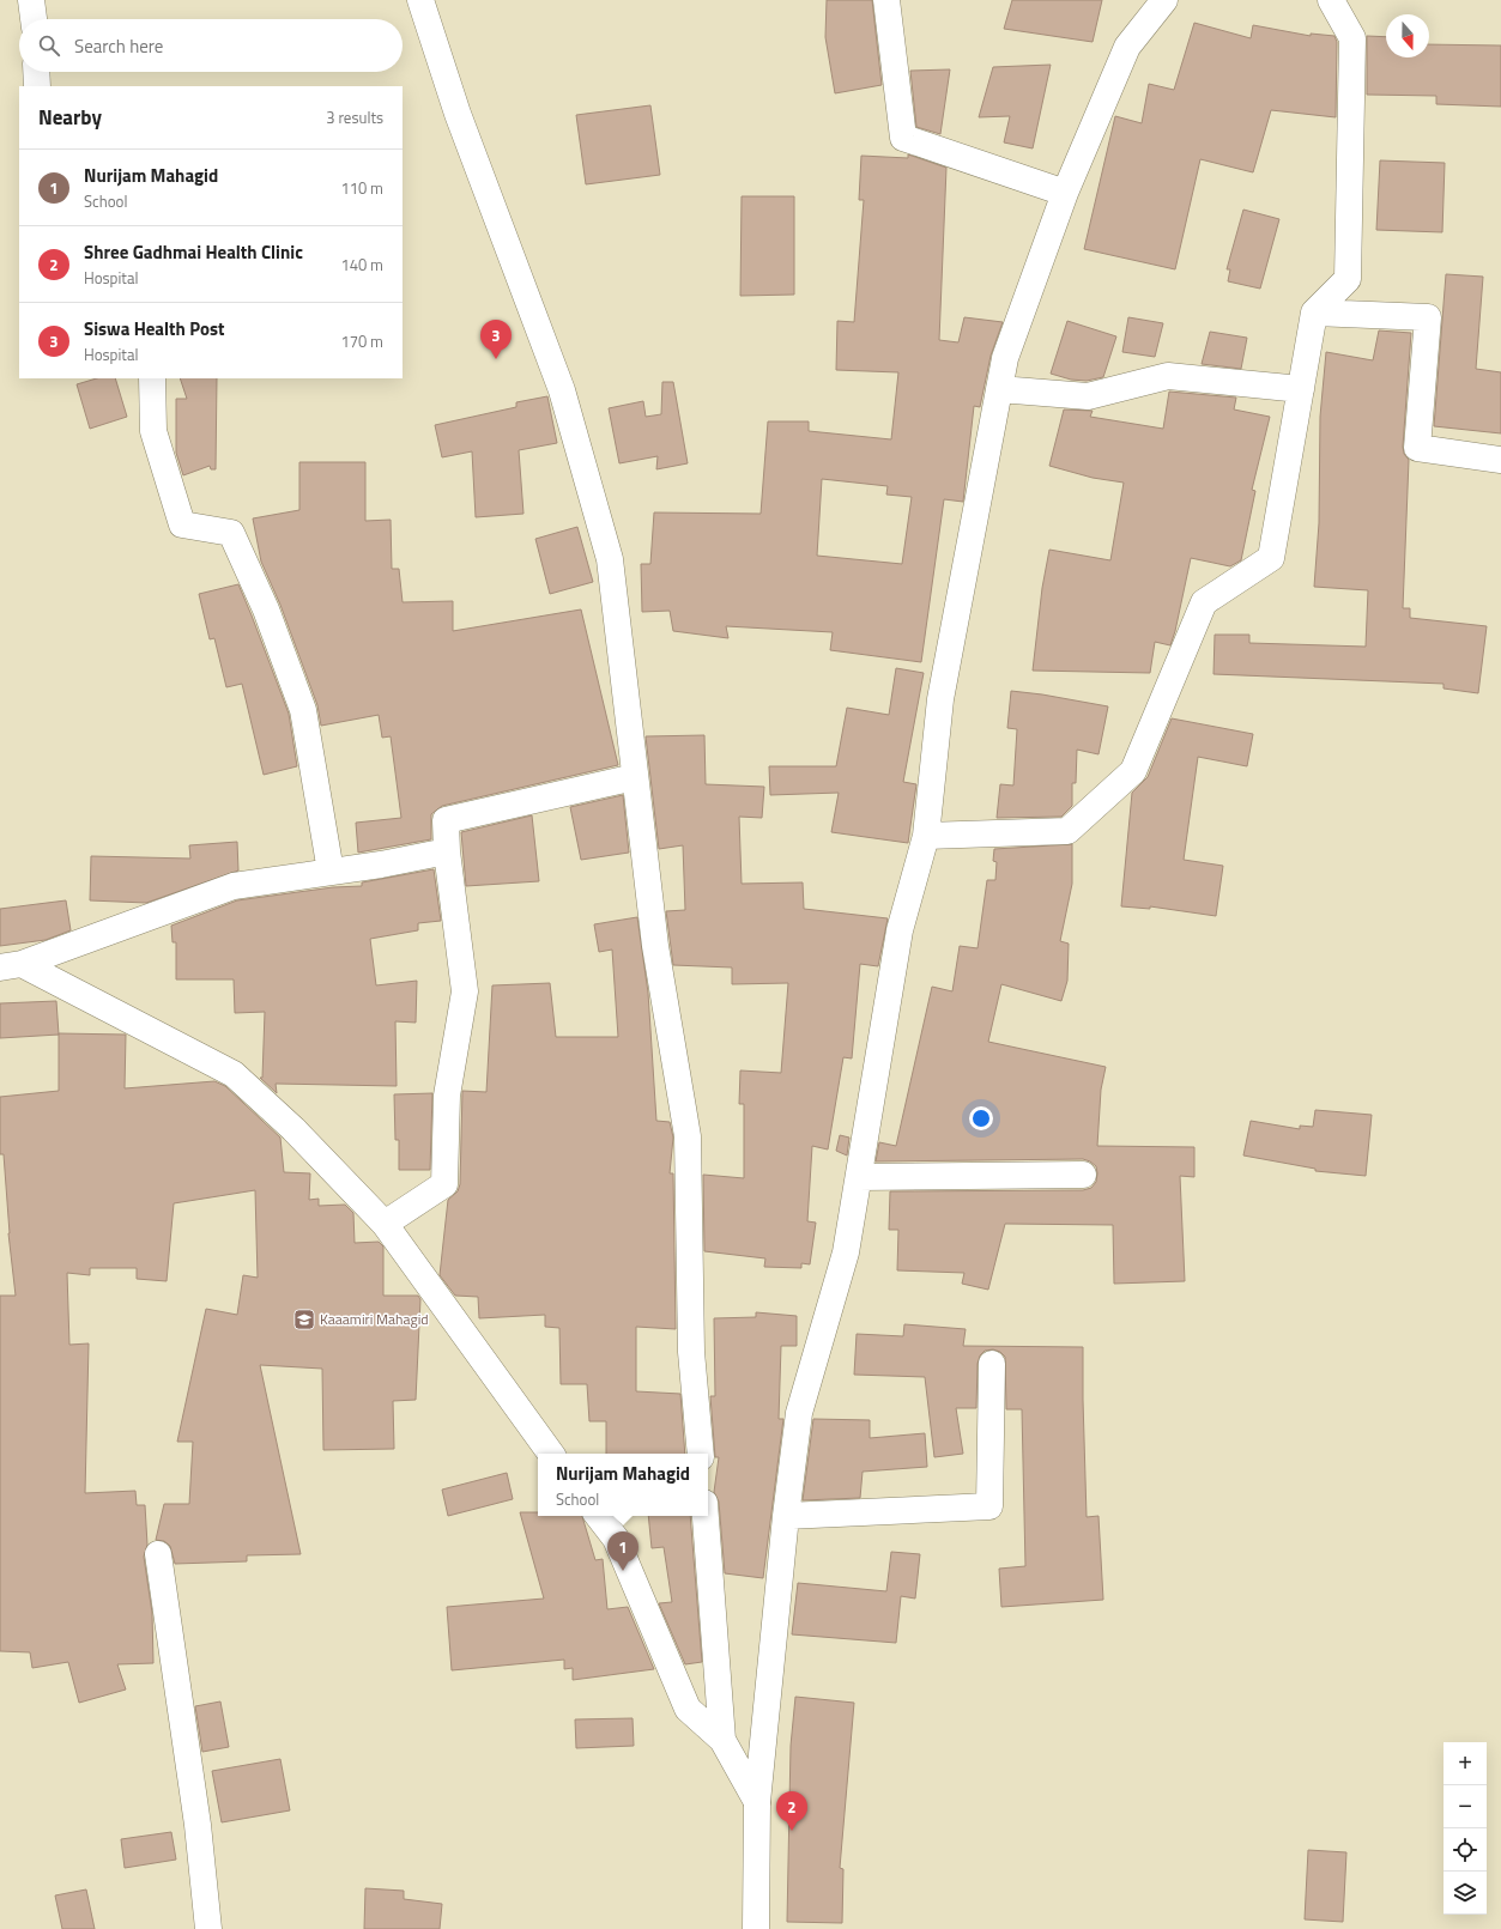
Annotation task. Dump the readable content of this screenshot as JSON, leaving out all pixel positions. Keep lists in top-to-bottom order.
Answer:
{
  "places": {
    "school or university": ["Kaaamiri Mahagid"]
  },
  "north": "bottom",
  "page": {
    "search": "Search here",
    "heading": ["Nearby", "3 results"],
    "list": [
      {
        "mark": "1",
        "name": "Nurijam Mahagid",
        "note": "School",
        "value": "110 m"
      },
      {
        "mark": "2",
        "name": "Shree Gadhmai Health Clinic",
        "note": "Hospital",
        "value": "140 m"
      },
      {
        "mark": "3",
        "name": "Siswa Health Post",
        "note": "Hospital",
        "value": "170 m"
      }
    ],
    "pins": ["3", "1", "2"],
    "popup": ["Nurijam Mahagid", "School"],
    "map_buttons": ["+", "−"]
  }
}
